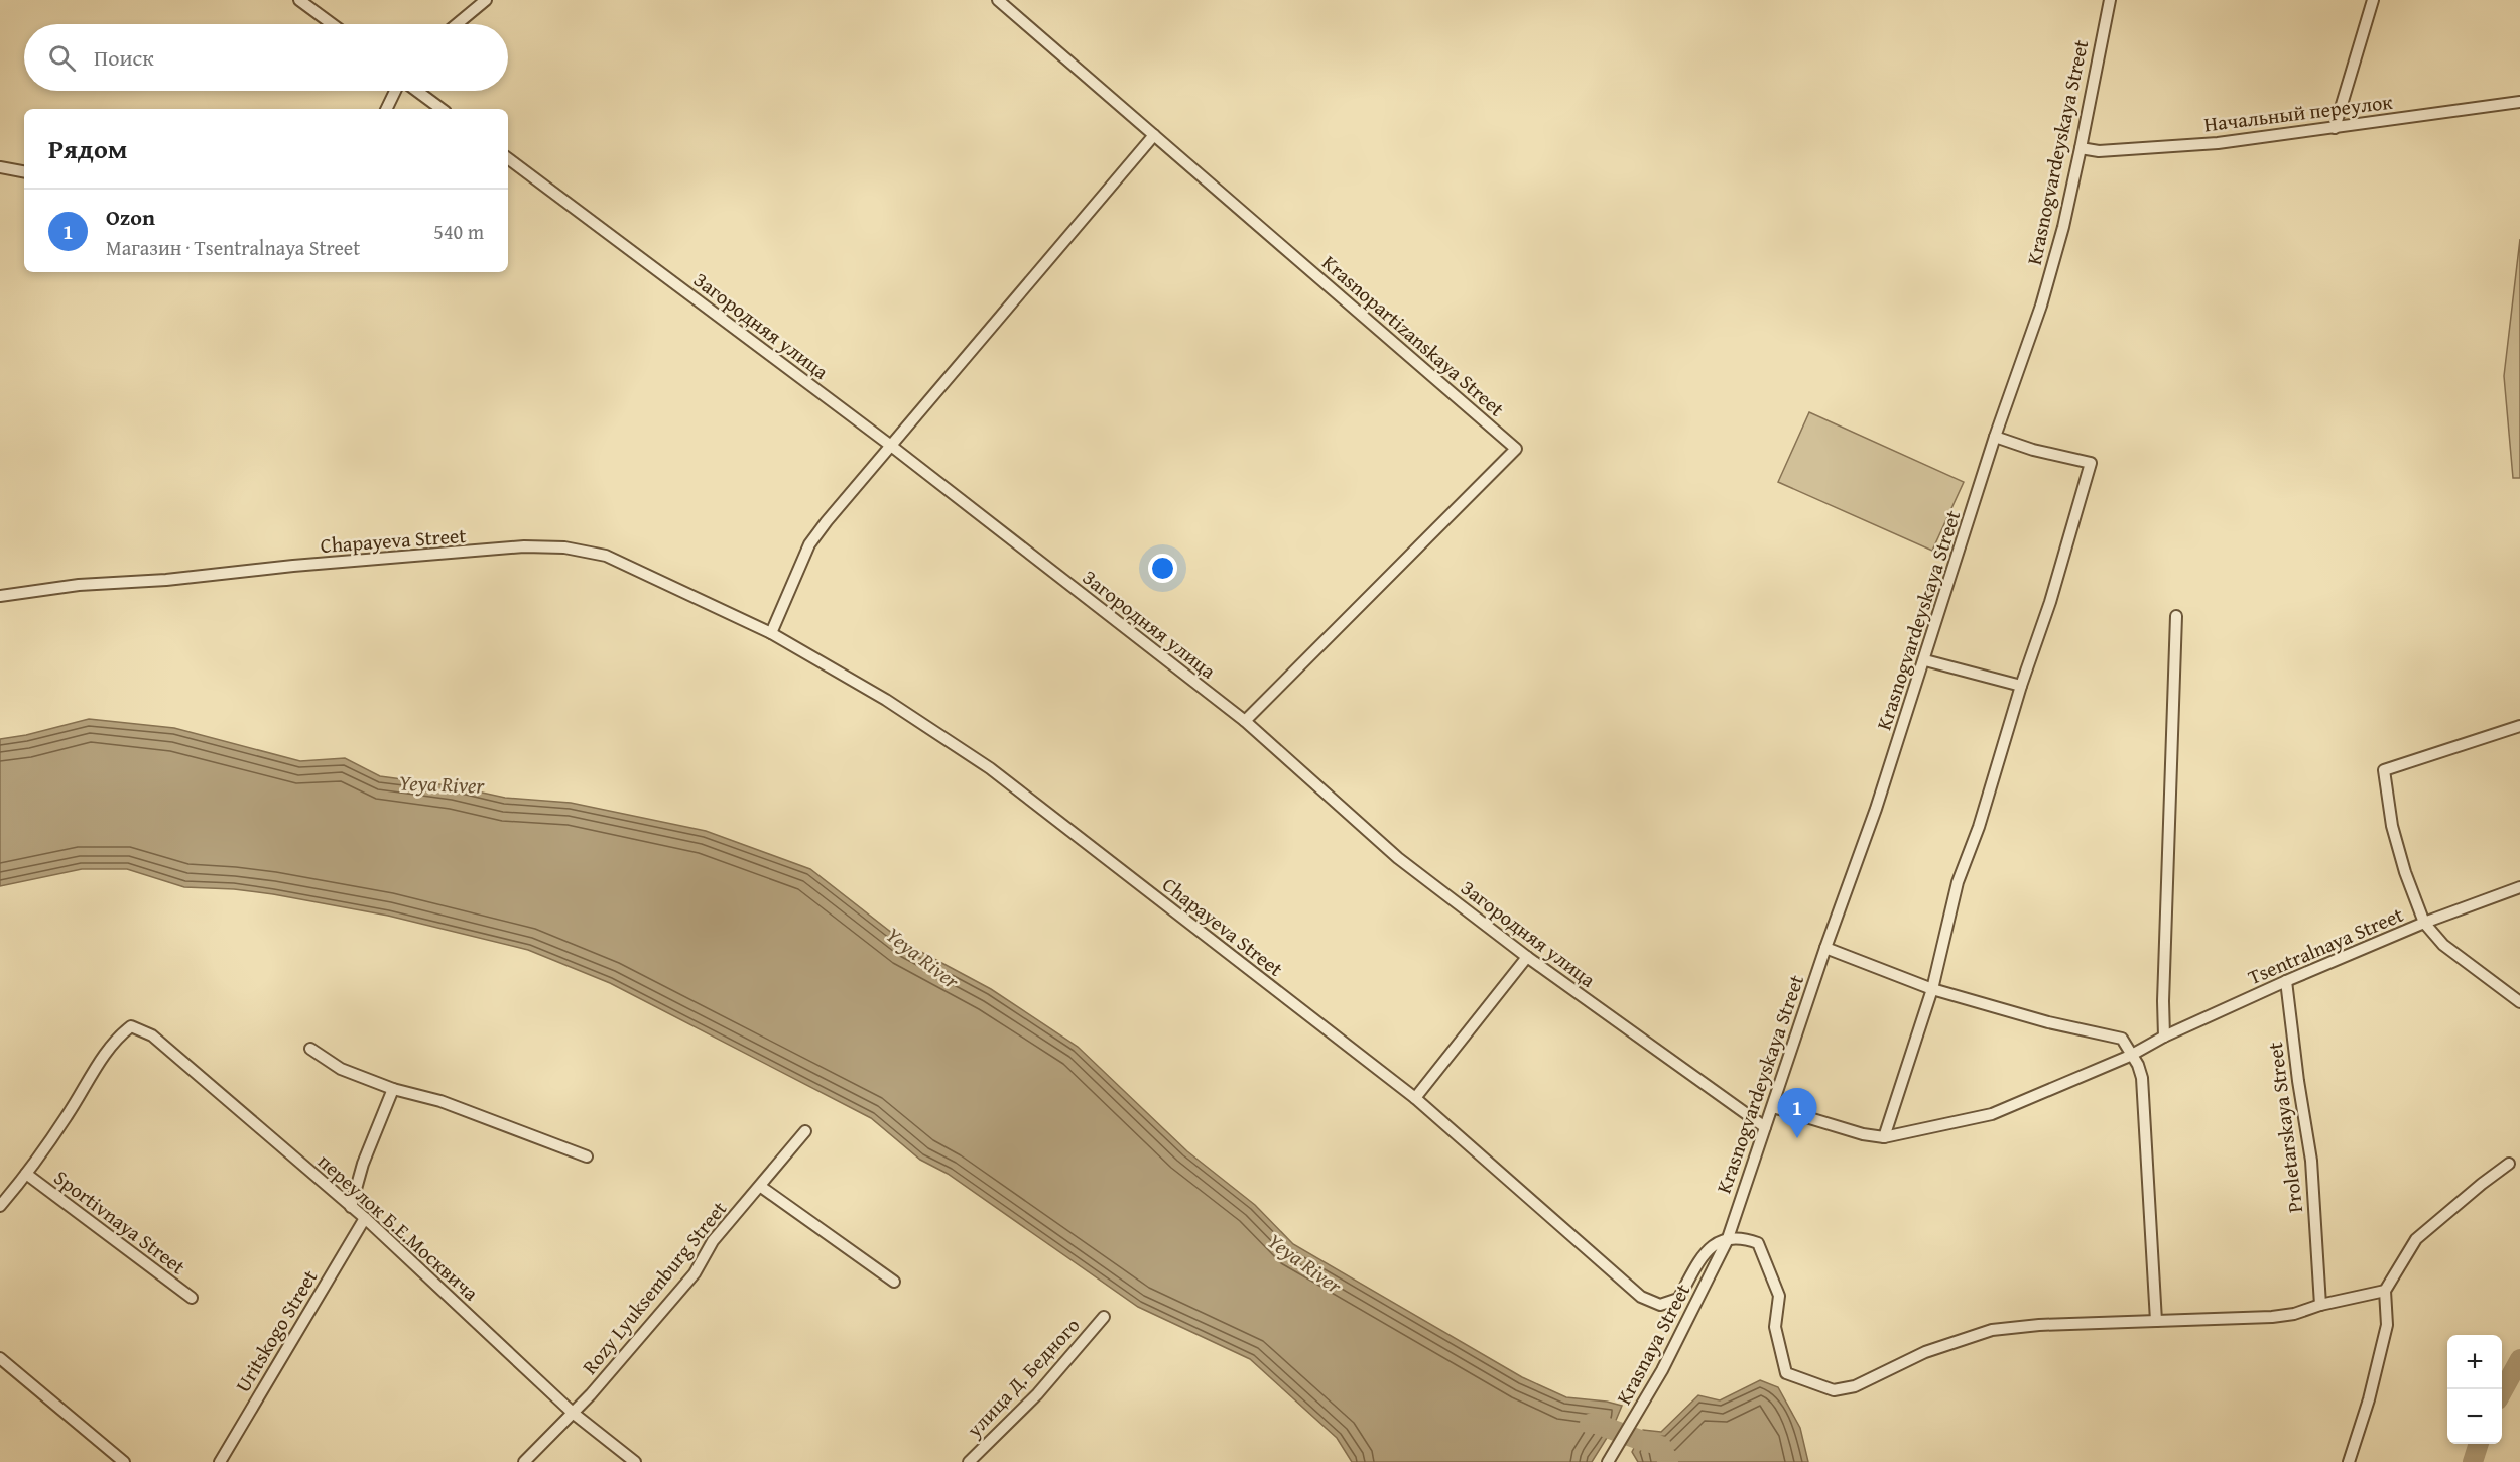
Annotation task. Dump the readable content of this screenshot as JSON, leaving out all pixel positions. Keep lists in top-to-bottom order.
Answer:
{
  "streets": {
    "street": [
      "Начальный переулок",
      "Krasnogvardeyskaya Street",
      "Загородняя улица",
      "Krasnopartizanskaya Street",
      "Chapayeva Street",
      "Tsentralnaya Street",
      "Proletarskaya Street",
      "Sportivnaya Street",
      "переулок Б.Е.Москвича",
      "Rozy Lyuksemburg Street",
      "Uritskogo Street",
      "Krasnaya Street",
      "улица Д. Бедного"
    ]
  },
  "crossings": [
    ["Начальный переулок", "Krasnogvardeyskaya Street"],
    ["Krasnogvardeyskaya Street", "Загородняя улица"],
    ["Krasnogvardeyskaya Street", "Chapayeva Street"],
    ["Krasnogvardeyskaya Street", "Tsentralnaya Street"],
    ["Krasnogvardeyskaya Street", "Krasnaya Street"],
    ["Загородняя улица", "Krasnopartizanskaya Street"],
    ["Chapayeva Street", "Krasnaya Street"],
    ["Tsentralnaya Street", "Proletarskaya Street"],
    ["Sportivnaya Street", "переулок Б.Е.Москвича"],
    ["переулок Б.Е.Москвича", "Rozy Lyuksemburg Street"],
    ["переулок Б.Е.Москвича", "Uritskogo Street"]
  ],
  "water": ["Yeya River"],
  "page": {
    "search": "Поиск",
    "heading": "Рядом",
    "list": [
      {
        "mark": "1",
        "name": "Ozon",
        "note": "Магазин · Tsentralnaya Street",
        "value": "540 m"
      }
    ],
    "pins": "1",
    "map_buttons": ["+", "−"]
  }
}
